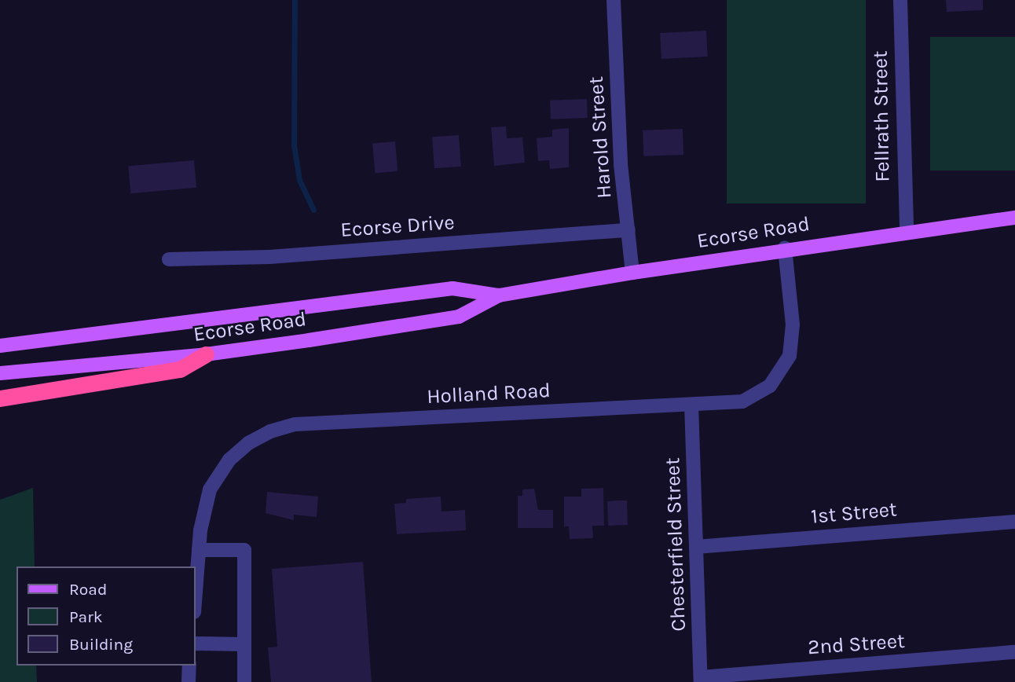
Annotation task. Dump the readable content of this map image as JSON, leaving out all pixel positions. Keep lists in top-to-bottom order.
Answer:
{
  "streets": {
    "main road": ["Ecorse Road"],
    "street": [
      "Fellrath Street",
      "Harold Street",
      "Ecorse Drive",
      "Holland Road",
      "1st Street",
      "Chesterfield Street",
      "2nd Street"
    ]
  },
  "crossings": [
    ["Fellrath Street", "Ecorse Road"],
    ["Harold Street", "Ecorse Drive"],
    ["Harold Street", "Ecorse Road"],
    ["Ecorse Road", "Holland Road"],
    ["Holland Road", "Chesterfield Street"],
    ["1st Street", "Chesterfield Street"],
    ["Chesterfield Street", "2nd Street"]
  ],
  "legend": ["Road", "Park", "Building"]
}
